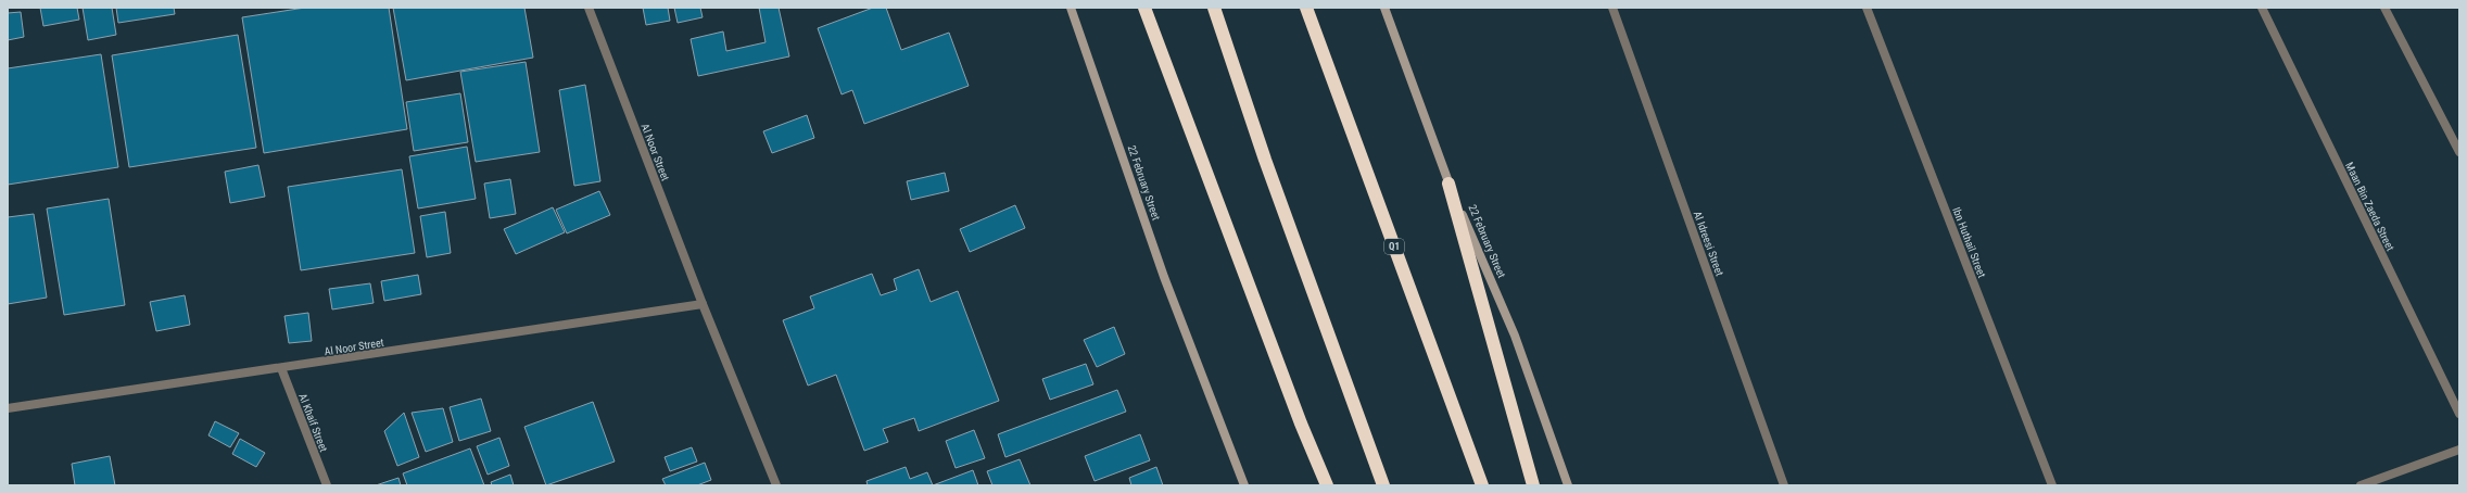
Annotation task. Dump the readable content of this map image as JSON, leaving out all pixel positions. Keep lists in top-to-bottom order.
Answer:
{
  "streets": {
    "highway": ["Q1"],
    "main road": ["22 February Street"],
    "street": [
      "Al Noor Street",
      "Maan Bin Zaeda Street",
      "Ibn Huthail Street",
      "Al Idreesi Street",
      "Al Khaif Street"
    ]
  },
  "crossings": [
    ["Al Noor Street", "Al Khaif Street"]
  ]
}
